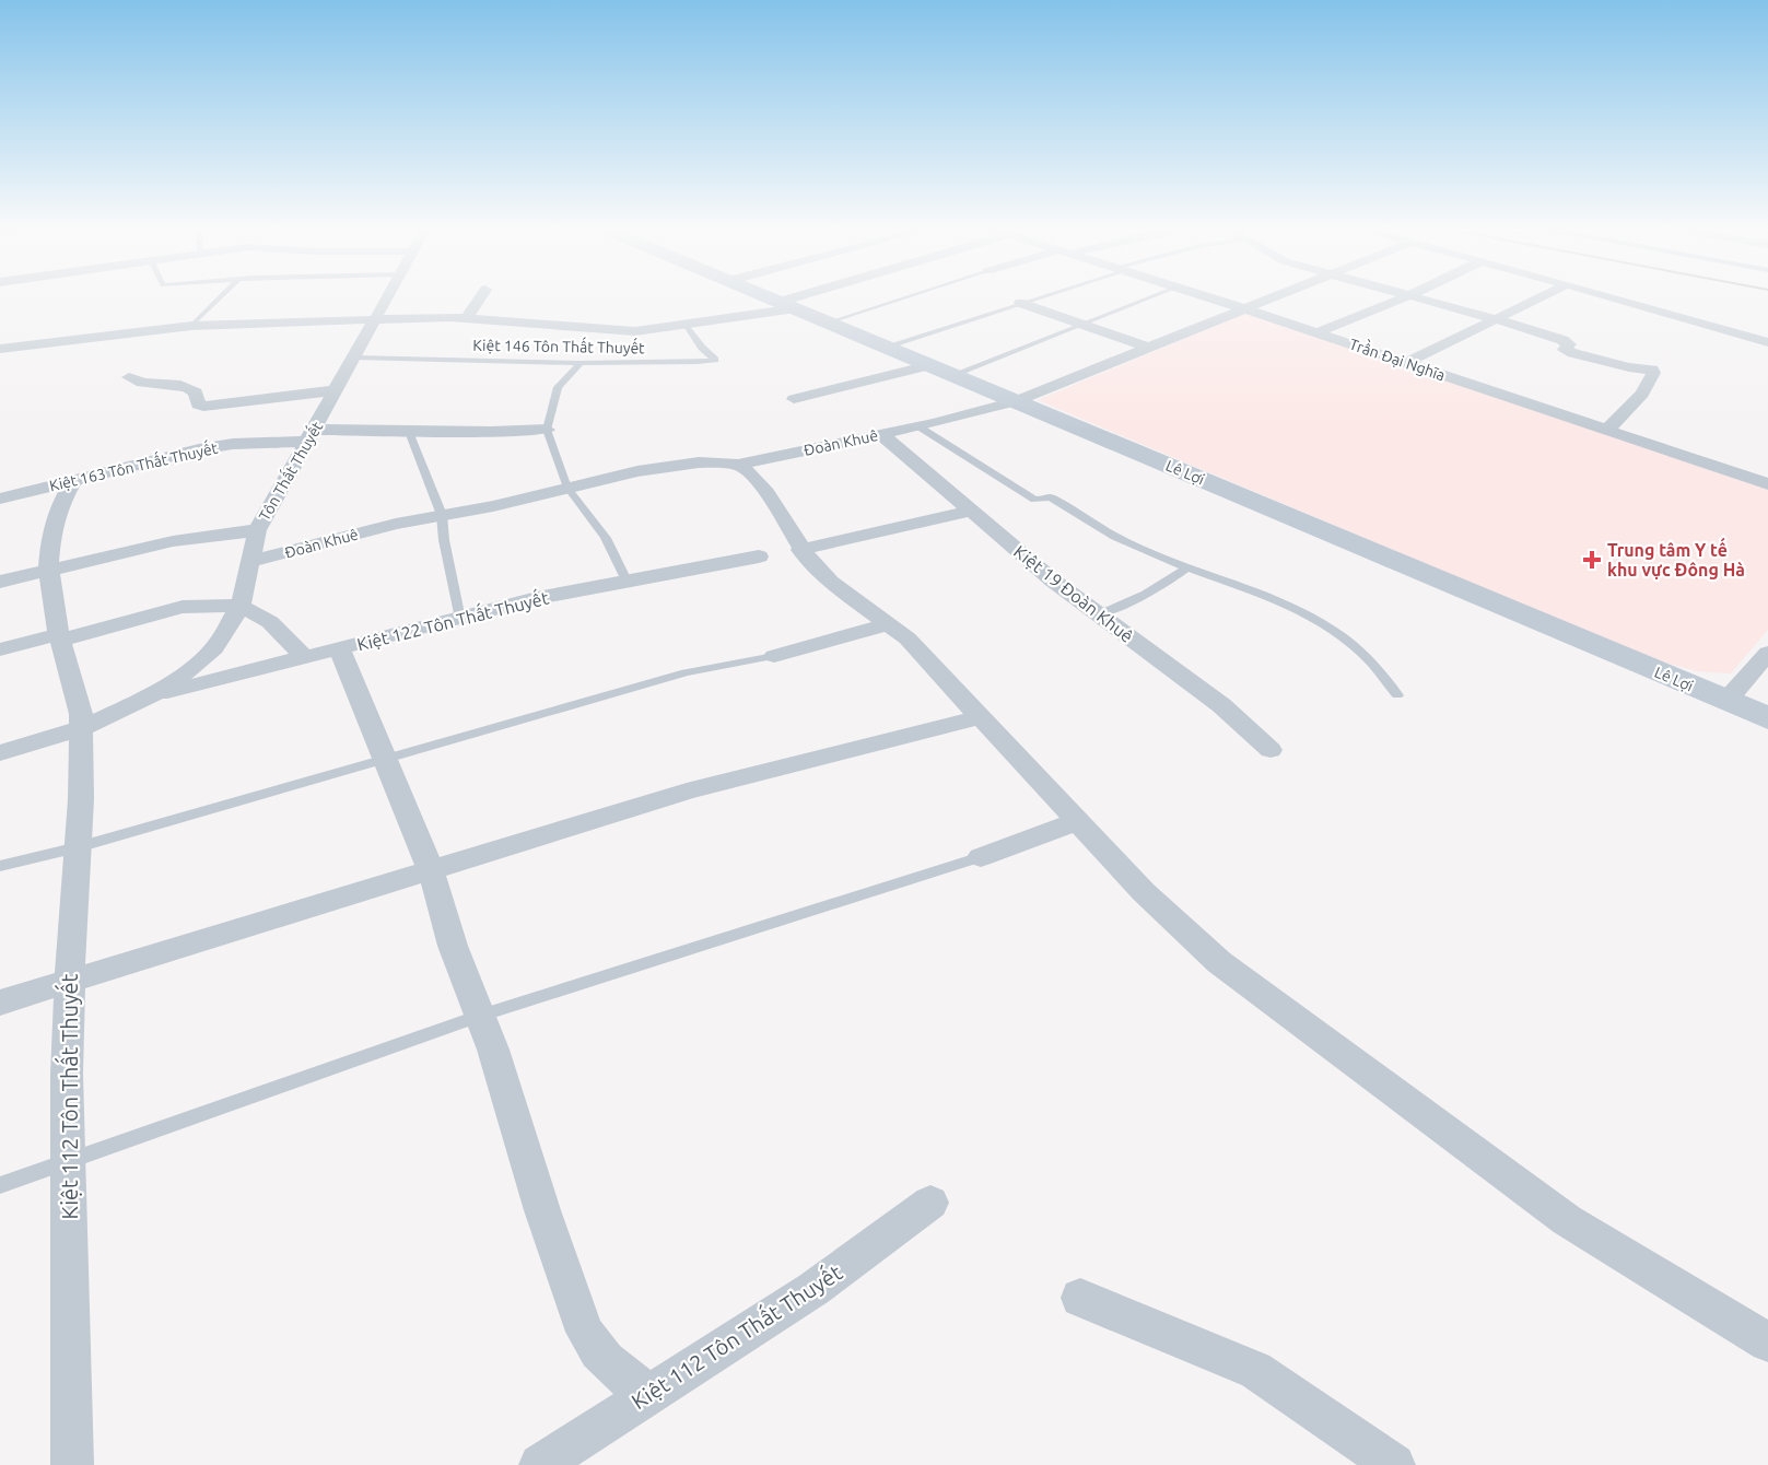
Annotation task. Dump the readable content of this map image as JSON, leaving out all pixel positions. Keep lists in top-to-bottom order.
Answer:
{
  "streets": {
    "street": [
      "Trần Đại Nghĩa",
      "Đoàn Khuê",
      "Kiệt 163 Tôn Thất Thuyết",
      "Tôn Thất Thuyết",
      "Lê Lợi",
      "Kiệt 19 Đoàn Khuê",
      "Kiệt 122 Tôn Thất Thuyết",
      "Kiệt 112 Tôn Thất Thuyết"
    ],
    "lane": ["Kiệt 146 Tôn Thất Thuyết"]
  },
  "crossings": [
    ["Kiệt 146 Tôn Thất Thuyết", "Tôn Thất Thuyết"],
    ["Trần Đại Nghĩa", "Đoàn Khuê"],
    ["Đoàn Khuê", "Tôn Thất Thuyết"],
    ["Đoàn Khuê", "Lê Lợi"],
    ["Đoàn Khuê", "Kiệt 19 Đoàn Khuê"],
    ["Kiệt 163 Tôn Thất Thuyết", "Tôn Thất Thuyết"],
    ["Kiệt 163 Tôn Thất Thuyết", "Kiệt 112 Tôn Thất Thuyết"],
    ["Tôn Thất Thuyết", "Kiệt 122 Tôn Thất Thuyết"],
    ["Tôn Thất Thuyết", "Kiệt 112 Tôn Thất Thuyết"]
  ],
  "places": {
    "health": ["Trung tâm Y tế khu vực Đông Hà"]
  }
}
